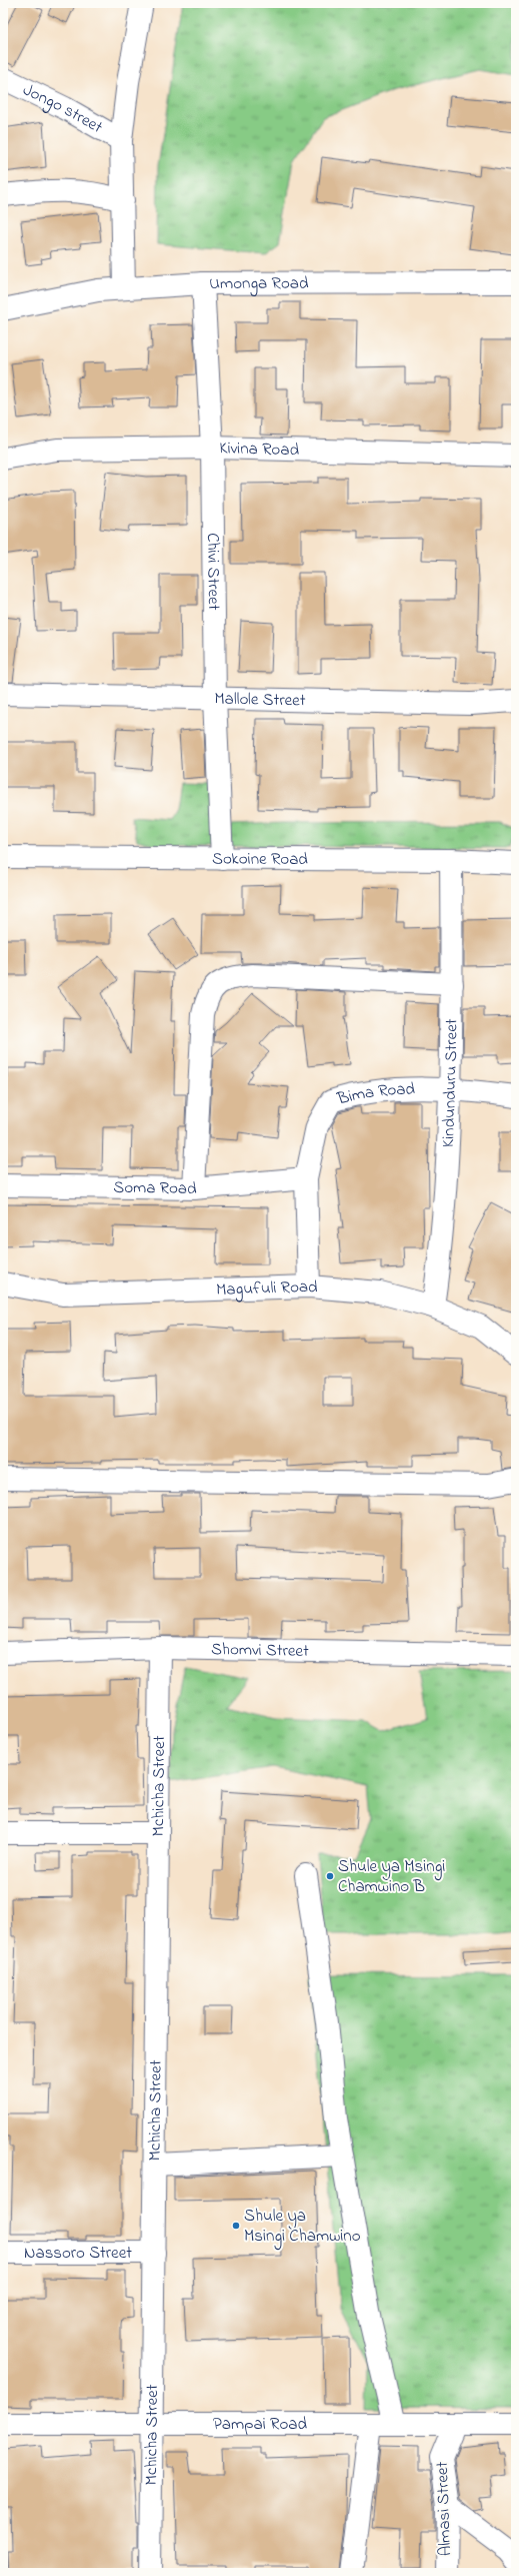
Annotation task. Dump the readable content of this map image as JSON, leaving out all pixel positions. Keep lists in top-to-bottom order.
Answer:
{
  "streets": {
    "street": [
      "Jongo street",
      "Umonga Road",
      "Kivina Road",
      "Chivi Street",
      "Mallole Street",
      "Sokoine Road",
      "Kindunduru Street",
      "Bima Road",
      "Soma Road",
      "Magufuli Road",
      "Shomvi Street",
      "Mchicha Street",
      "Nassoro Street",
      "Pampai Road",
      "Almasi Street"
    ]
  },
  "crossings": [
    ["Umonga Road", "Chivi Street"],
    ["Kivina Road", "Chivi Street"],
    ["Chivi Street", "Mallole Street"],
    ["Chivi Street", "Sokoine Road"],
    ["Sokoine Road", "Kindunduru Street"],
    ["Kindunduru Street", "Bima Road"],
    ["Kindunduru Street", "Magufuli Road"],
    ["Bima Road", "Soma Road"],
    ["Bima Road", "Magufuli Road"],
    ["Shomvi Street", "Mchicha Street"],
    ["Mchicha Street", "Nassoro Street"],
    ["Mchicha Street", "Pampai Road"],
    ["Pampai Road", "Almasi Street"]
  ],
  "places": ["Shule ya Msingi Chamwino B", "Shule ya Msingi Chamwino"]
}
